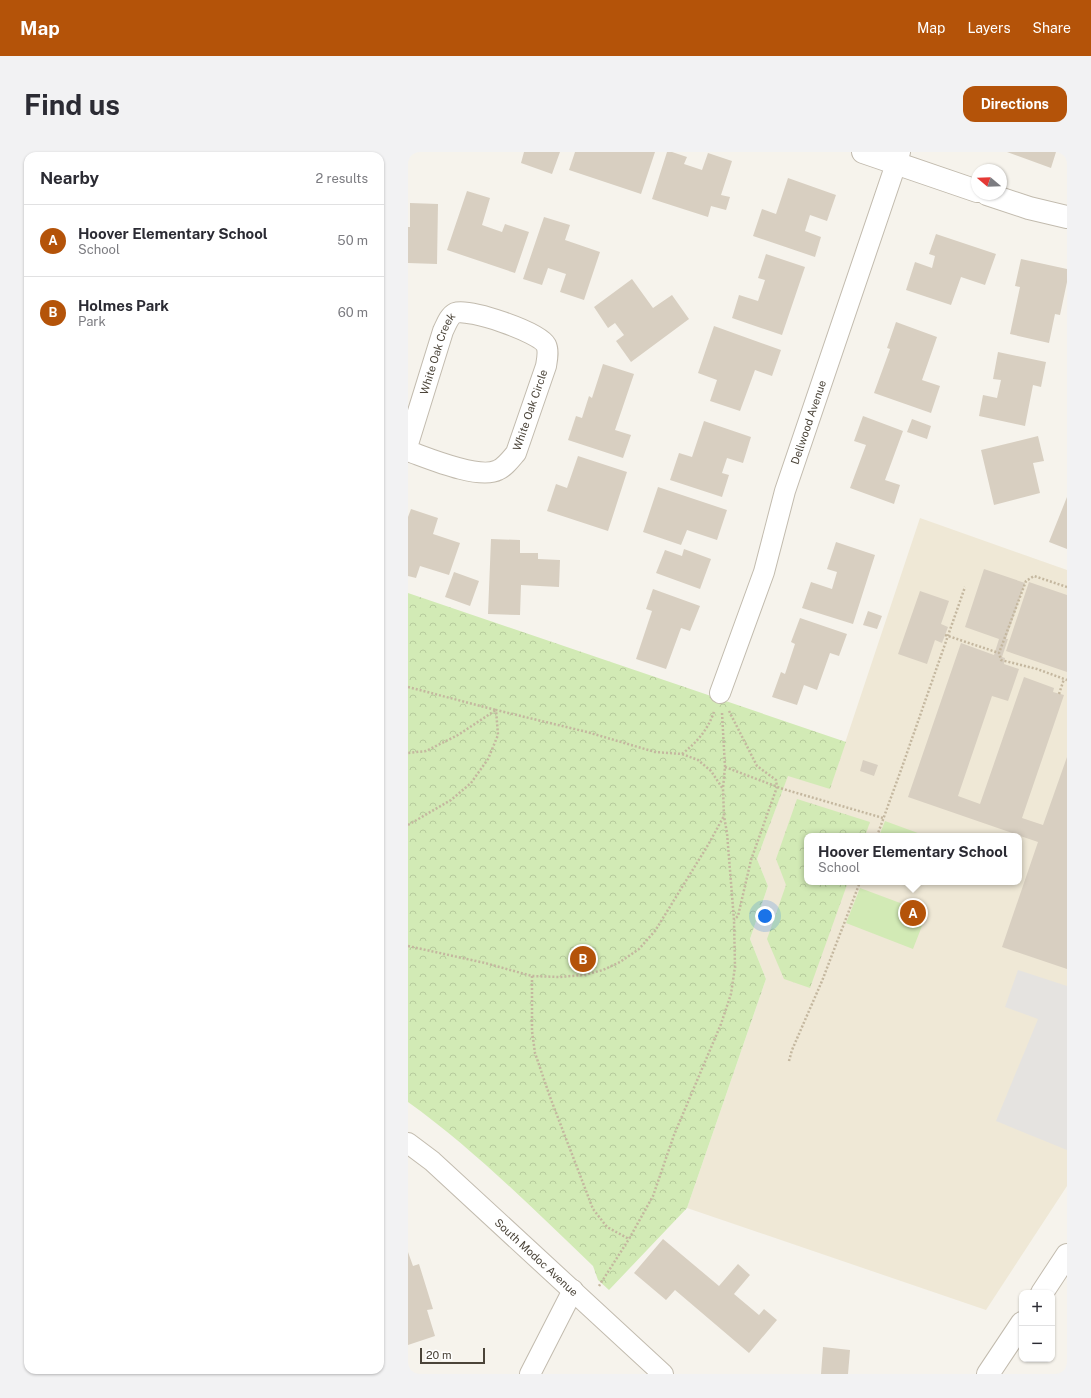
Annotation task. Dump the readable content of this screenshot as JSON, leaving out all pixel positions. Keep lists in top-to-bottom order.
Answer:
{
  "streets": {
    "street": [
      "White Oak Creek",
      "White Oak Circle",
      "Dellwood Avenue",
      "South Modoc Avenue"
    ]
  },
  "crossings": [
    ["White Oak Creek", "White Oak Circle"]
  ],
  "scale_bar": "20 m",
  "north": "left",
  "page": {
    "header": "Map",
    "nav": ["Map", "Layers", "Share"],
    "buttons": "Directions",
    "title": "Find us",
    "heading": ["Nearby", "2 results"],
    "list": [
      {
        "mark": "A",
        "name": "Hoover Elementary School",
        "note": "School",
        "value": "50 m"
      },
      {
        "mark": "B",
        "name": "Holmes Park",
        "note": "Park",
        "value": "60 m"
      }
    ],
    "popup": ["Hoover Elementary School", "School"],
    "pins": ["A", "B"],
    "map_buttons": ["+", "−"],
    "scale": "20 m"
  }
}
